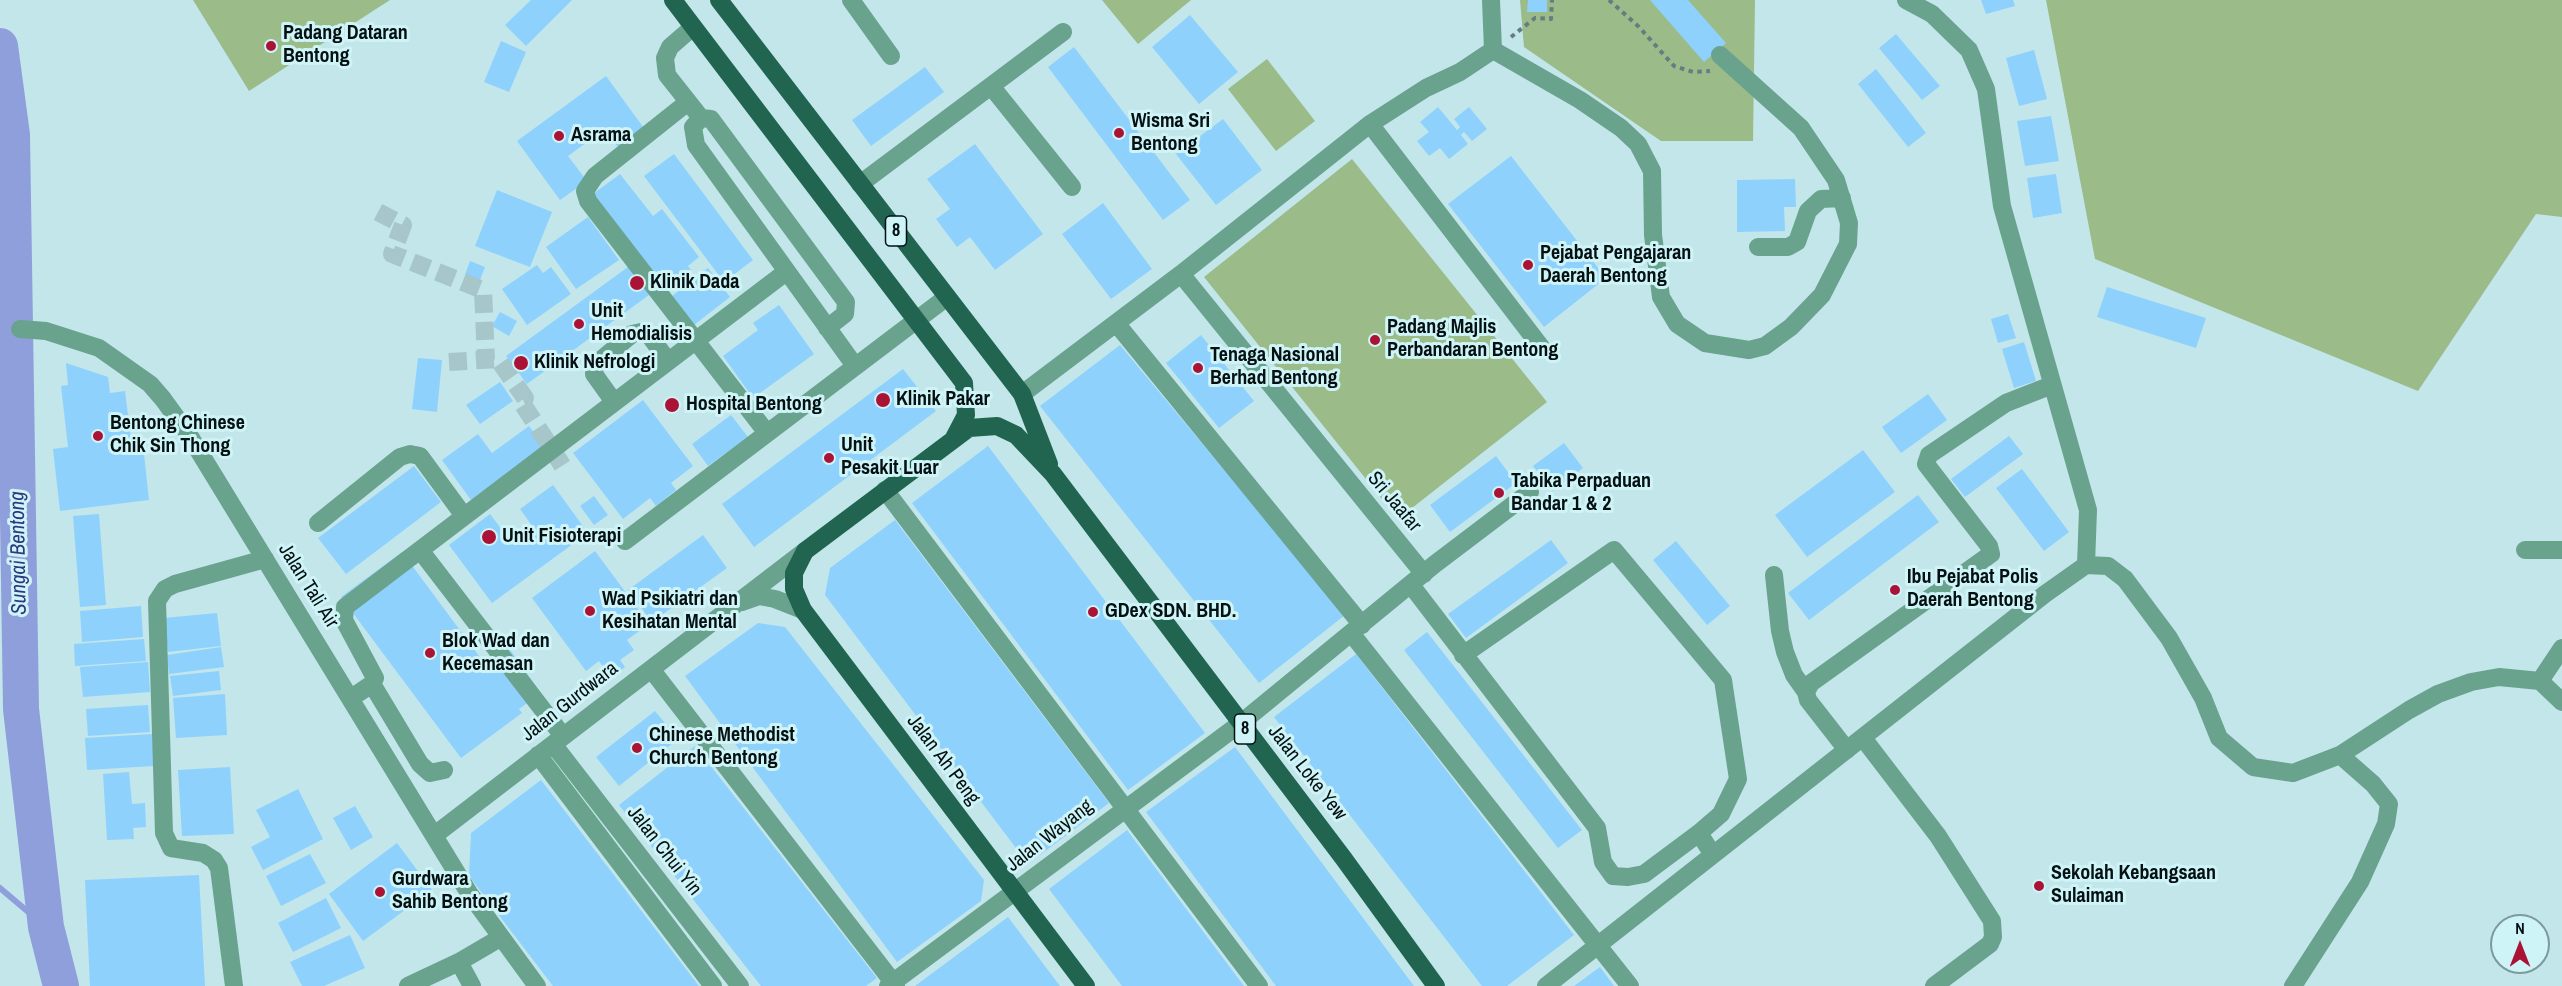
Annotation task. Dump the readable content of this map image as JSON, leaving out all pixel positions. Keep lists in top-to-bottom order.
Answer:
{
  "streets": {
    "main road": ["8", "Jalan Ah Peng", "Jalan Loke Yew"],
    "street": [
      "Sri Jaafar",
      "Jalan Tali Air",
      "Jalan Gurdwara",
      "Jalan Wayang",
      "Jalan Chui Yin"
    ]
  },
  "crossings": [
    ["8", "Jalan Loke Yew"],
    ["Jalan Tali Air", "Jalan Gurdwara"],
    ["Jalan Gurdwara", "Jalan Ah Peng"],
    ["Jalan Gurdwara", "Jalan Chui Yin"],
    ["Jalan Ah Peng", "Jalan Wayang"],
    ["Jalan Loke Yew", "Jalan Wayang"]
  ],
  "water": ["Sungai Bentong"],
  "places": [
    "Padang Dataran Bentong",
    "Wisma Sri Bentong",
    "Asrama",
    "Pejabat Pengajaran Daerah Bentong",
    "Klinik Dada",
    "Unit Hemodialisis",
    "Padang Majlis Perbandaran Bentong",
    "Klinik Nefrologi",
    "Tenaga Nasional Berhad Bentong",
    "Klinik Pakar",
    "Hospital Bentong",
    "Bentong Chinese Chik Sin Thong",
    "Unit Pesakit Luar",
    "Tabika Perpaduan Bandar 1 & 2",
    "Unit Fisioterapi",
    "Ibu Pejabat Polis Daerah Bentong",
    "Wad Psikiatri dan Kesihatan Mental",
    "GDex SDN. BHD.",
    "Blok Wad dan Kecemasan",
    "Chinese Methodist Church Bentong",
    "Sekolah Kebangsaan Sulaiman",
    "Gurdwara Sahib Bentong"
  ],
  "north": "top"
}
